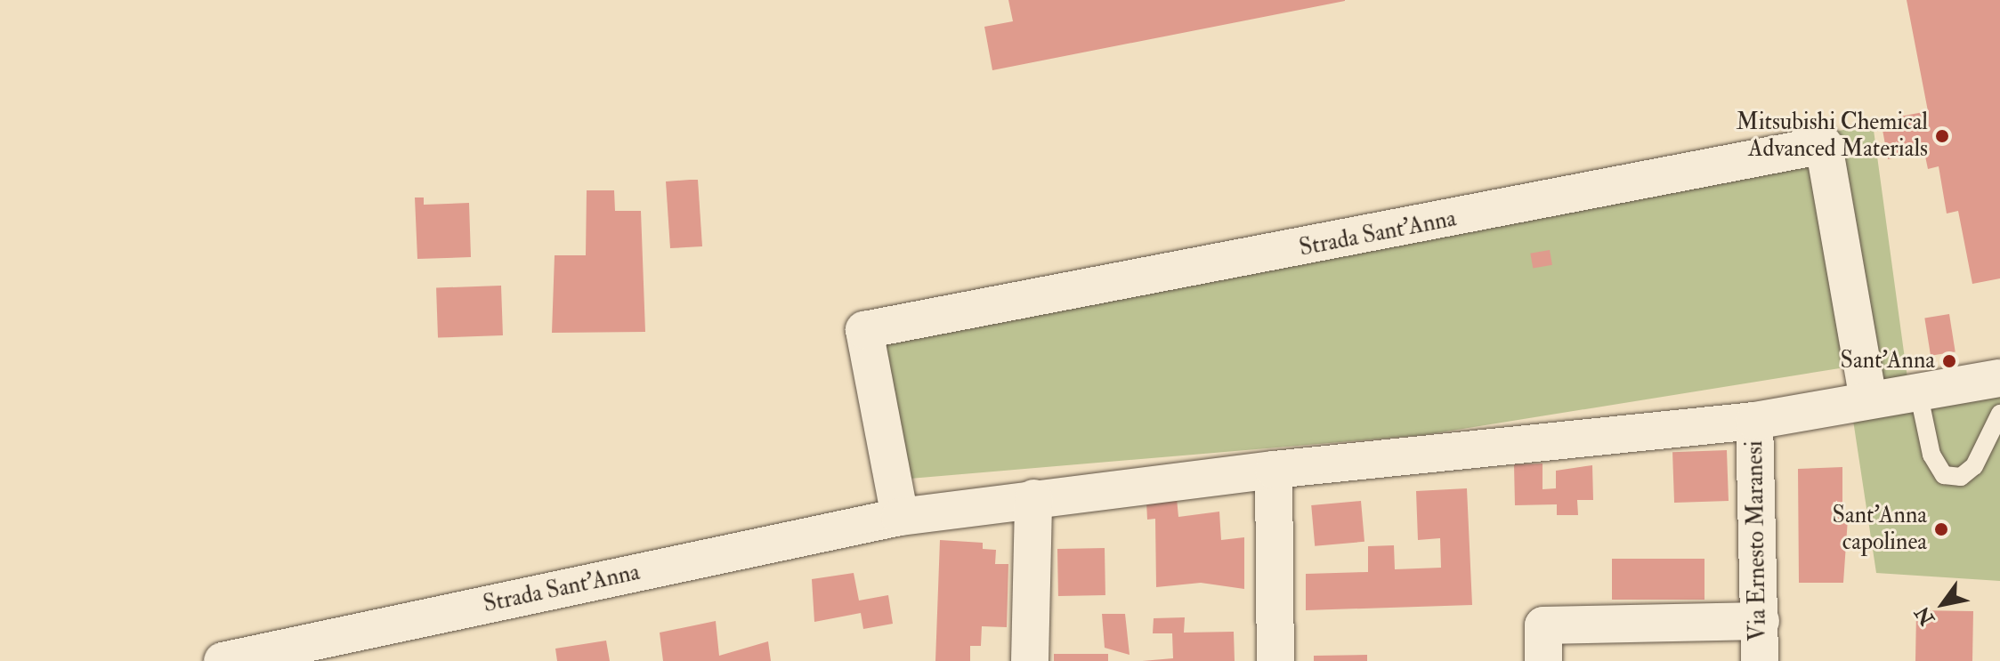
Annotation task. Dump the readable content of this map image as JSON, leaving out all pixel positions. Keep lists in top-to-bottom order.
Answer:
{
  "streets": {
    "street": ["Strada Sant'Anna", "Via Ernesto Maranesi"]
  },
  "crossings": [
    ["Strada Sant'Anna", "Via Ernesto Maranesi"]
  ],
  "places": ["Mitsubishi Chemical Advanced Materials", "Sant'Anna", "Sant'Anna capolinea"],
  "north": "bottom left"
}
